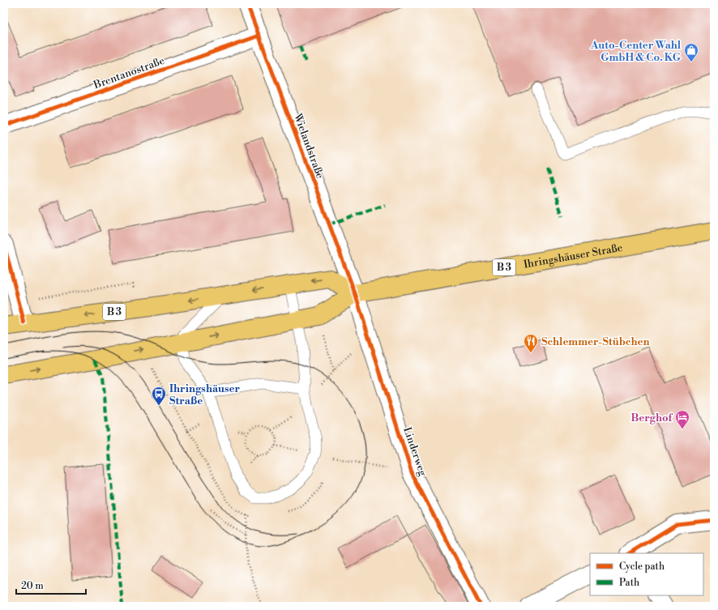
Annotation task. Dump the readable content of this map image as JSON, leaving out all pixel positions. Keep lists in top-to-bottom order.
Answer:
{
  "streets": {
    "main road": ["Ihringshäuser Straße", "B 3"],
    "street": ["Brentanostraße", "Wielandstraße", "Linderweg"]
  },
  "crossings": [
    ["Brentanostraße", "Wielandstraße"],
    ["Wielandstraße", "Ihringshäuser Straße"],
    ["Wielandstraße", "B 3"],
    ["Wielandstraße", "Linderweg"],
    ["Ihringshäuser Straße", "B 3"],
    ["Ihringshäuser Straße", "Linderweg"],
    ["B 3", "Linderweg"]
  ],
  "places": {
    "shop": ["Auto-Center Wahl GmbH & Co. KG"],
    "restaurant": ["Schlemmer-Stübchen"],
    "bus stop": ["Ihringshäuser Straße"],
    "hotel": ["Berghof"]
  },
  "legend": ["Cycle path", "Path"],
  "scale_bar": "20 m"
}
